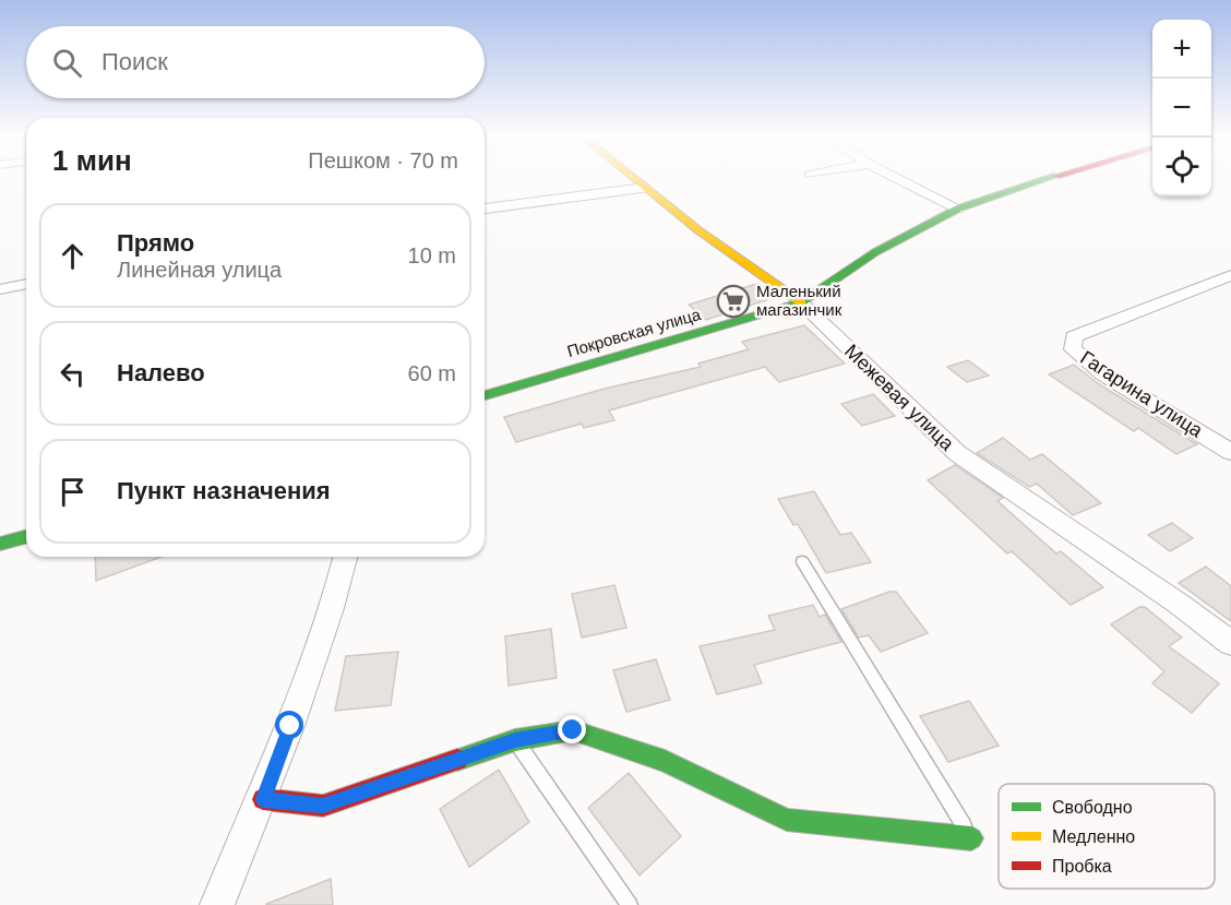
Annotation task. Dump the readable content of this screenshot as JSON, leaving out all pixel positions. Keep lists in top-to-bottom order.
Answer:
{
  "streets": {
    "street": ["Покровская улица", "Гагарина улица", "Межевая улица"]
  },
  "crossings": [
    ["Покровская улица", "Межевая улица"]
  ],
  "places": {
    "supermarket": ["Маленький магазинчик"]
  },
  "legend": ["Свободно", "Медленно", "Пробка"],
  "page": {
    "map_buttons": ["+", "−"],
    "search": "Поиск",
    "heading": ["1 мин", "Пешком · 70 m"],
    "list": [
      ["Прямо", "Линейная улица", "10 m"],
      ["Налево", "60 m"],
      "Пункт назначения"
    ]
  }
}
